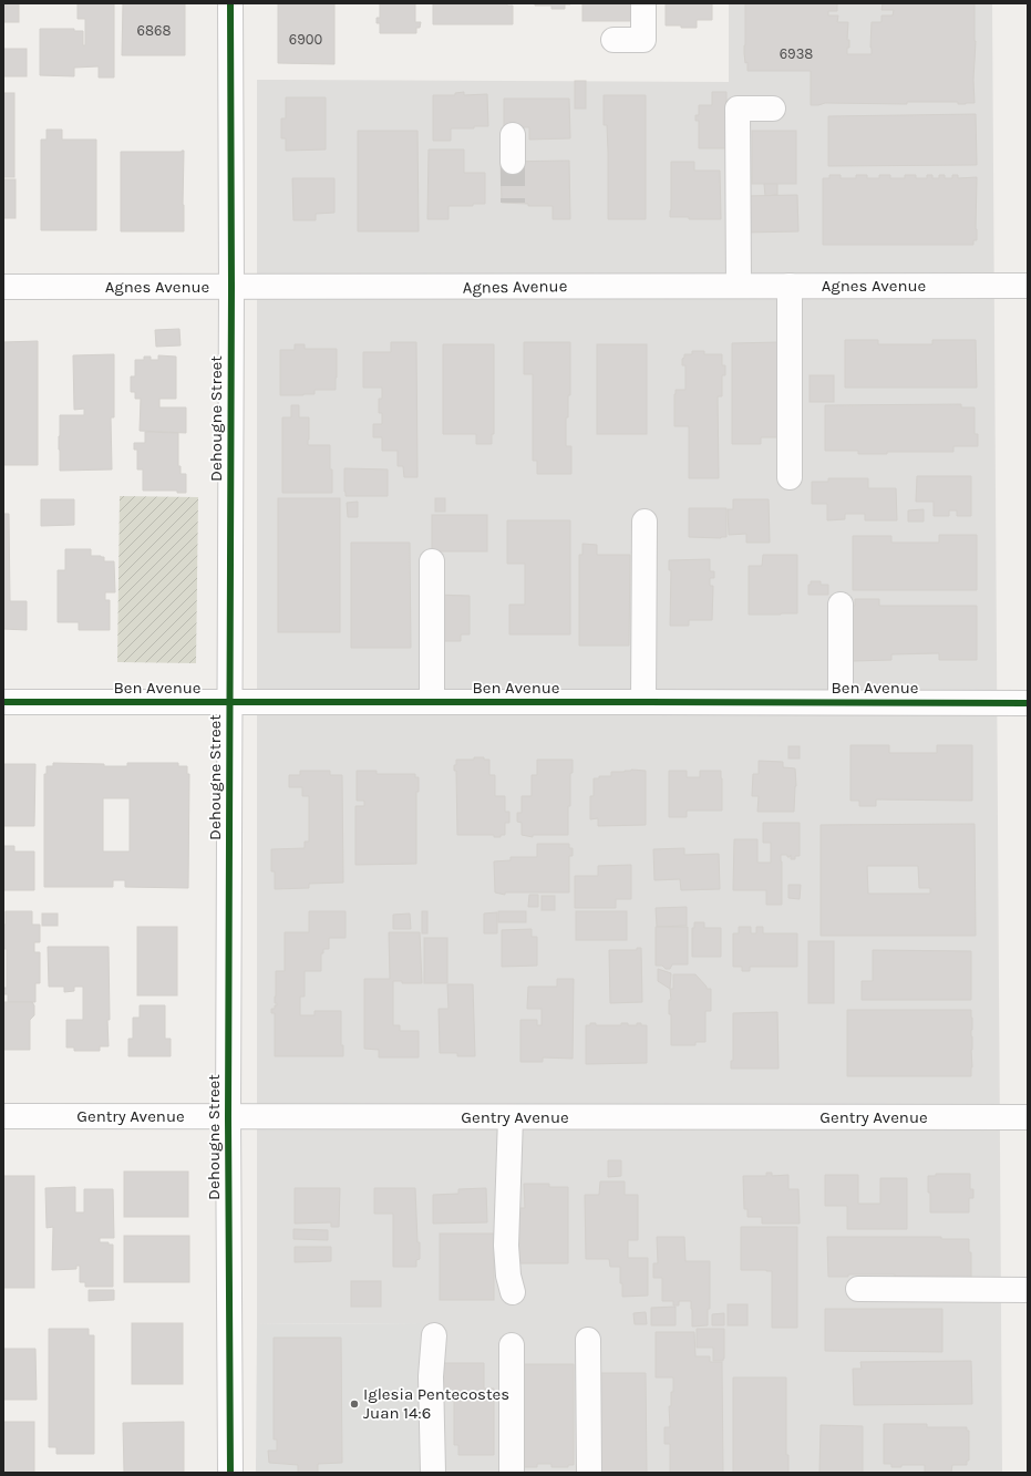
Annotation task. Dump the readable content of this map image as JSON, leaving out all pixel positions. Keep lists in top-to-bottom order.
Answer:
{
  "streets": {
    "street": [
      "Agnes Avenue",
      "Dehougne Street",
      "Ben Avenue",
      "Gentry Avenue"
    ]
  },
  "crossings": [
    ["Agnes Avenue", "Dehougne Street"],
    ["Dehougne Street", "Ben Avenue"],
    ["Dehougne Street", "Gentry Avenue"]
  ],
  "places": ["Iglesia Pentecostes Juan 14:6"],
  "house_numbers": ["6868", "6900", "6938"]
}
